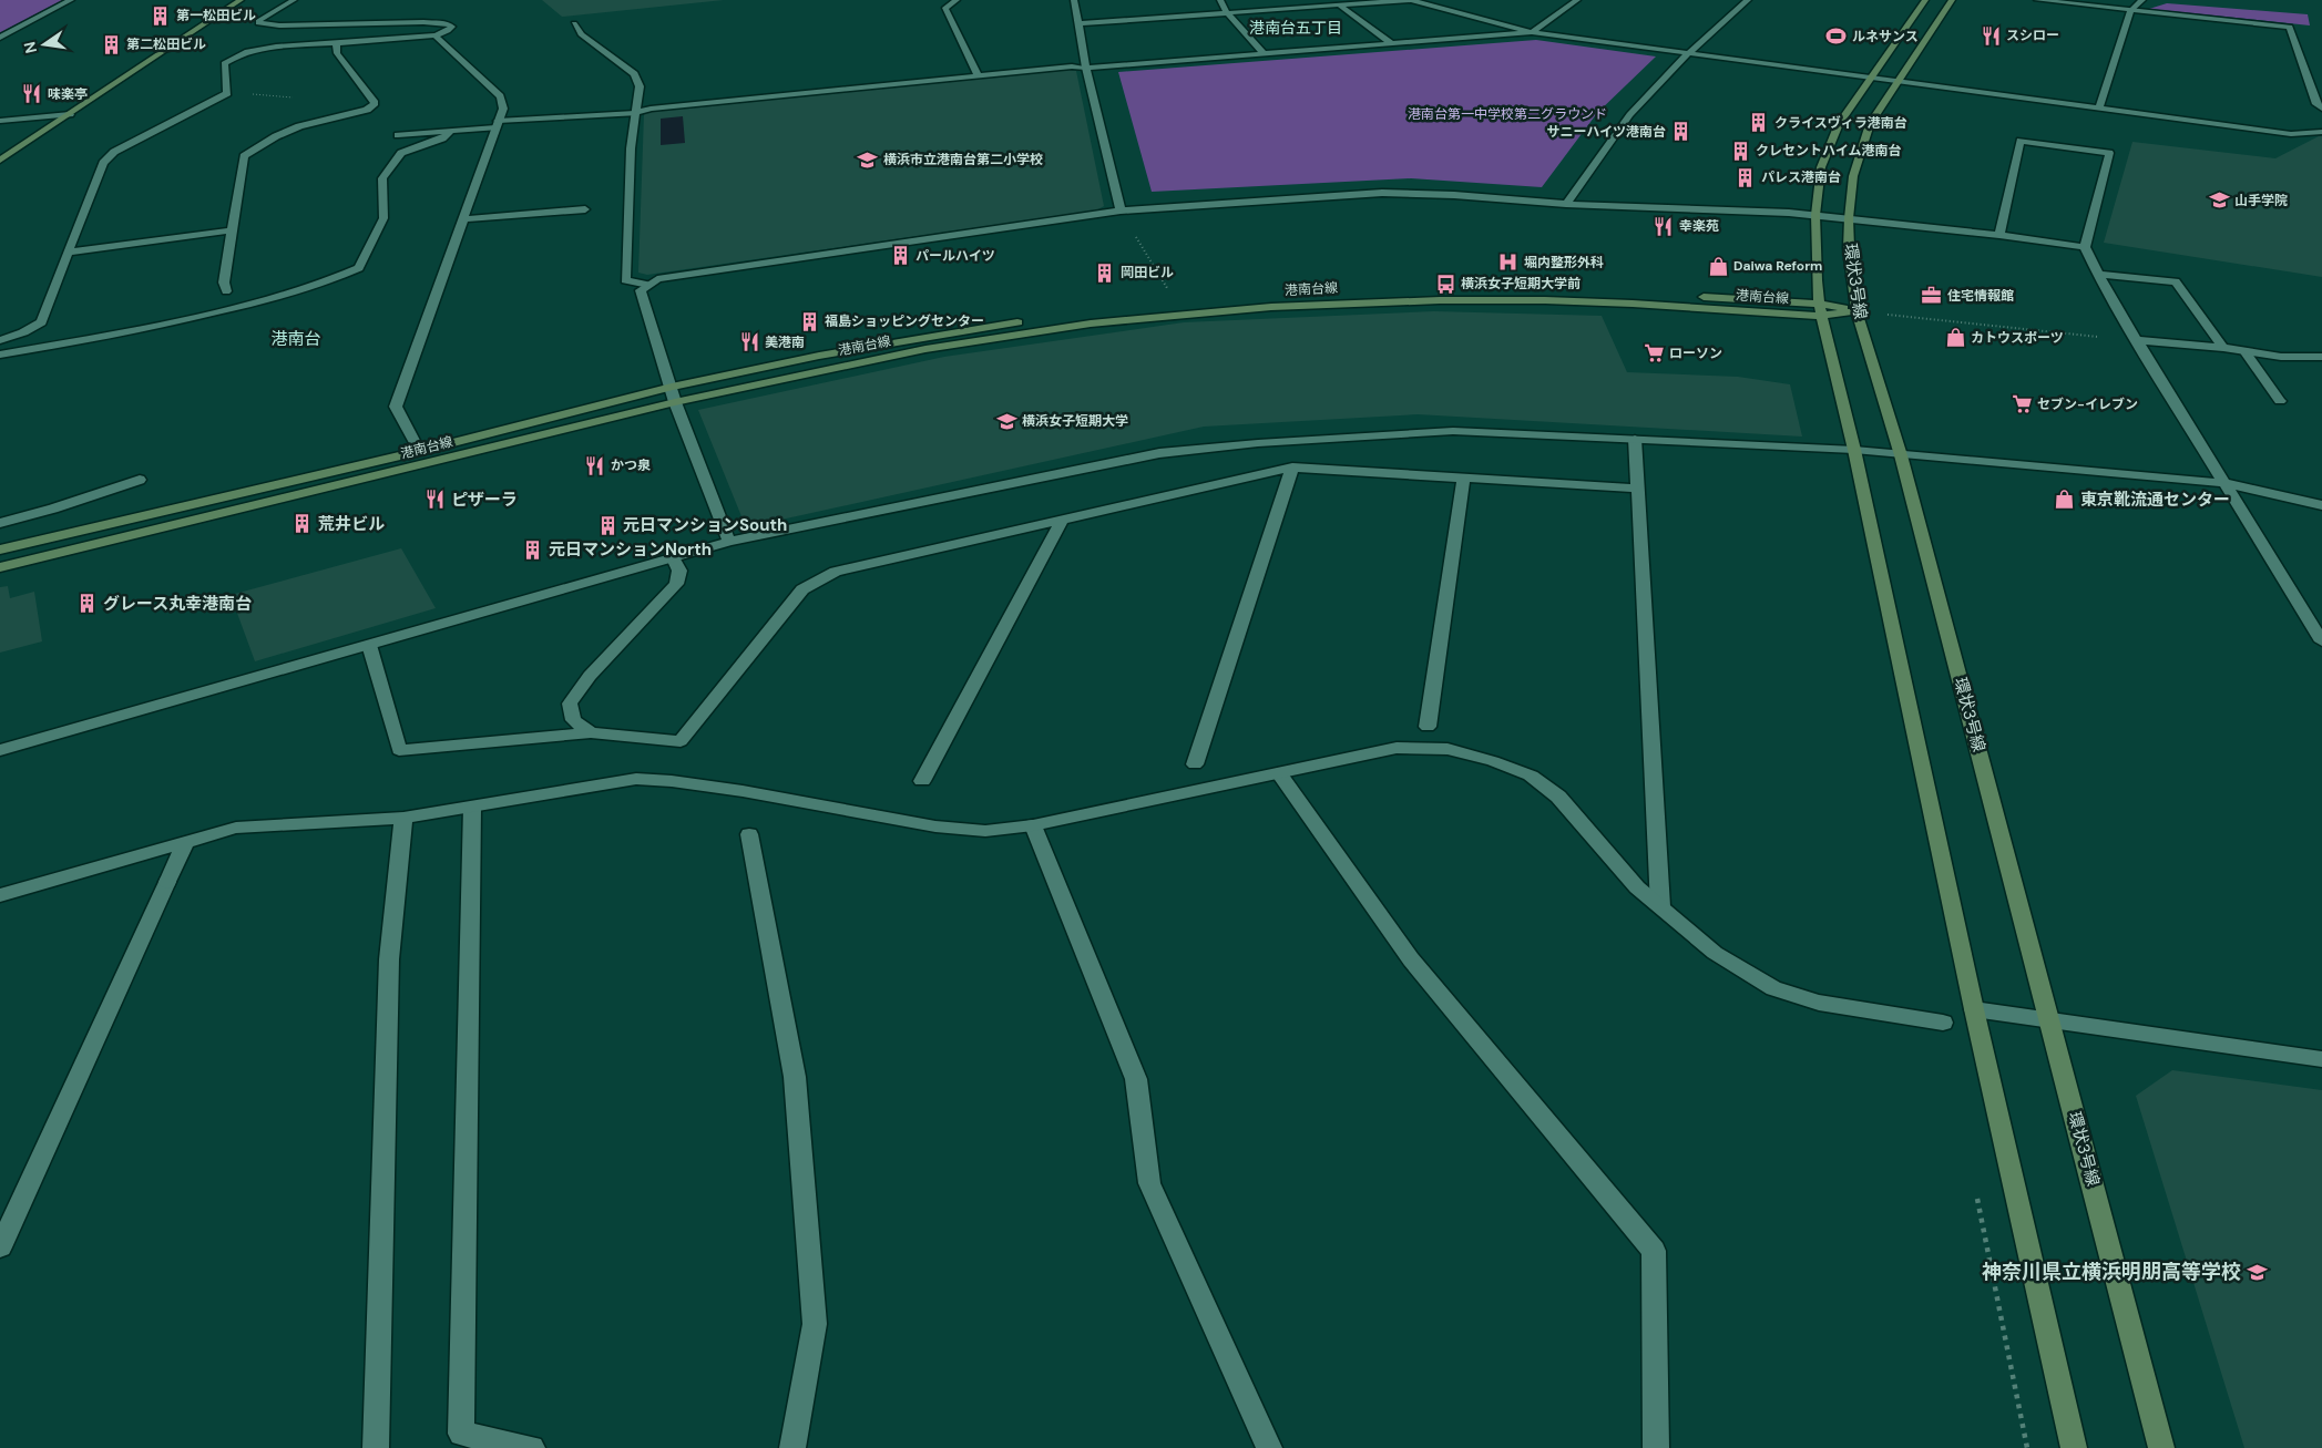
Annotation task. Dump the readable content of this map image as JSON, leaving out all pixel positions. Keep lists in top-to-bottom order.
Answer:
{
  "streets": {
    "street": ["環状3号線", "港南台線"]
  },
  "crossings": [
    ["環状3号線", "港南台線"]
  ],
  "districts": ["港南台五丁目", "港南台"],
  "parks": ["港南台第一中学校第二グラウンド"],
  "places": {
    "building": [
      "第一松田ビル",
      "第二松田ビル",
      "クライスヴィラ港南台",
      "サニーハイツ港南台",
      "クレセントハイム港南台",
      "パレス港南台",
      "パールハイツ",
      "岡田ビル",
      "福島ショッピングセンター",
      "荒井ビル",
      "元日マンションSouth",
      "元日マンションNorth",
      "グレース丸幸港南台"
    ],
    "restaurant": [
      "スシロー",
      "味楽亭",
      "幸楽苑",
      "美港南",
      "かつ泉",
      "ピザーラ"
    ],
    "sports": ["ルネサンス"],
    "school or university": [
      "横浜市立港南台第二小学校",
      "山手学院",
      "横浜女子短期大学",
      "神奈川県立横浜明朋高等学校"
    ],
    "hospital": ["堀内整形外科"],
    "shop": ["Daiwa Reform", "カトウスポーツ", "東京靴流通センター"],
    "bus stop": ["横浜女子短期大学前"],
    "office": ["住宅情報館"],
    "supermarket": ["ローソン", "セブン-イレブン"]
  },
  "north": "left"
}
